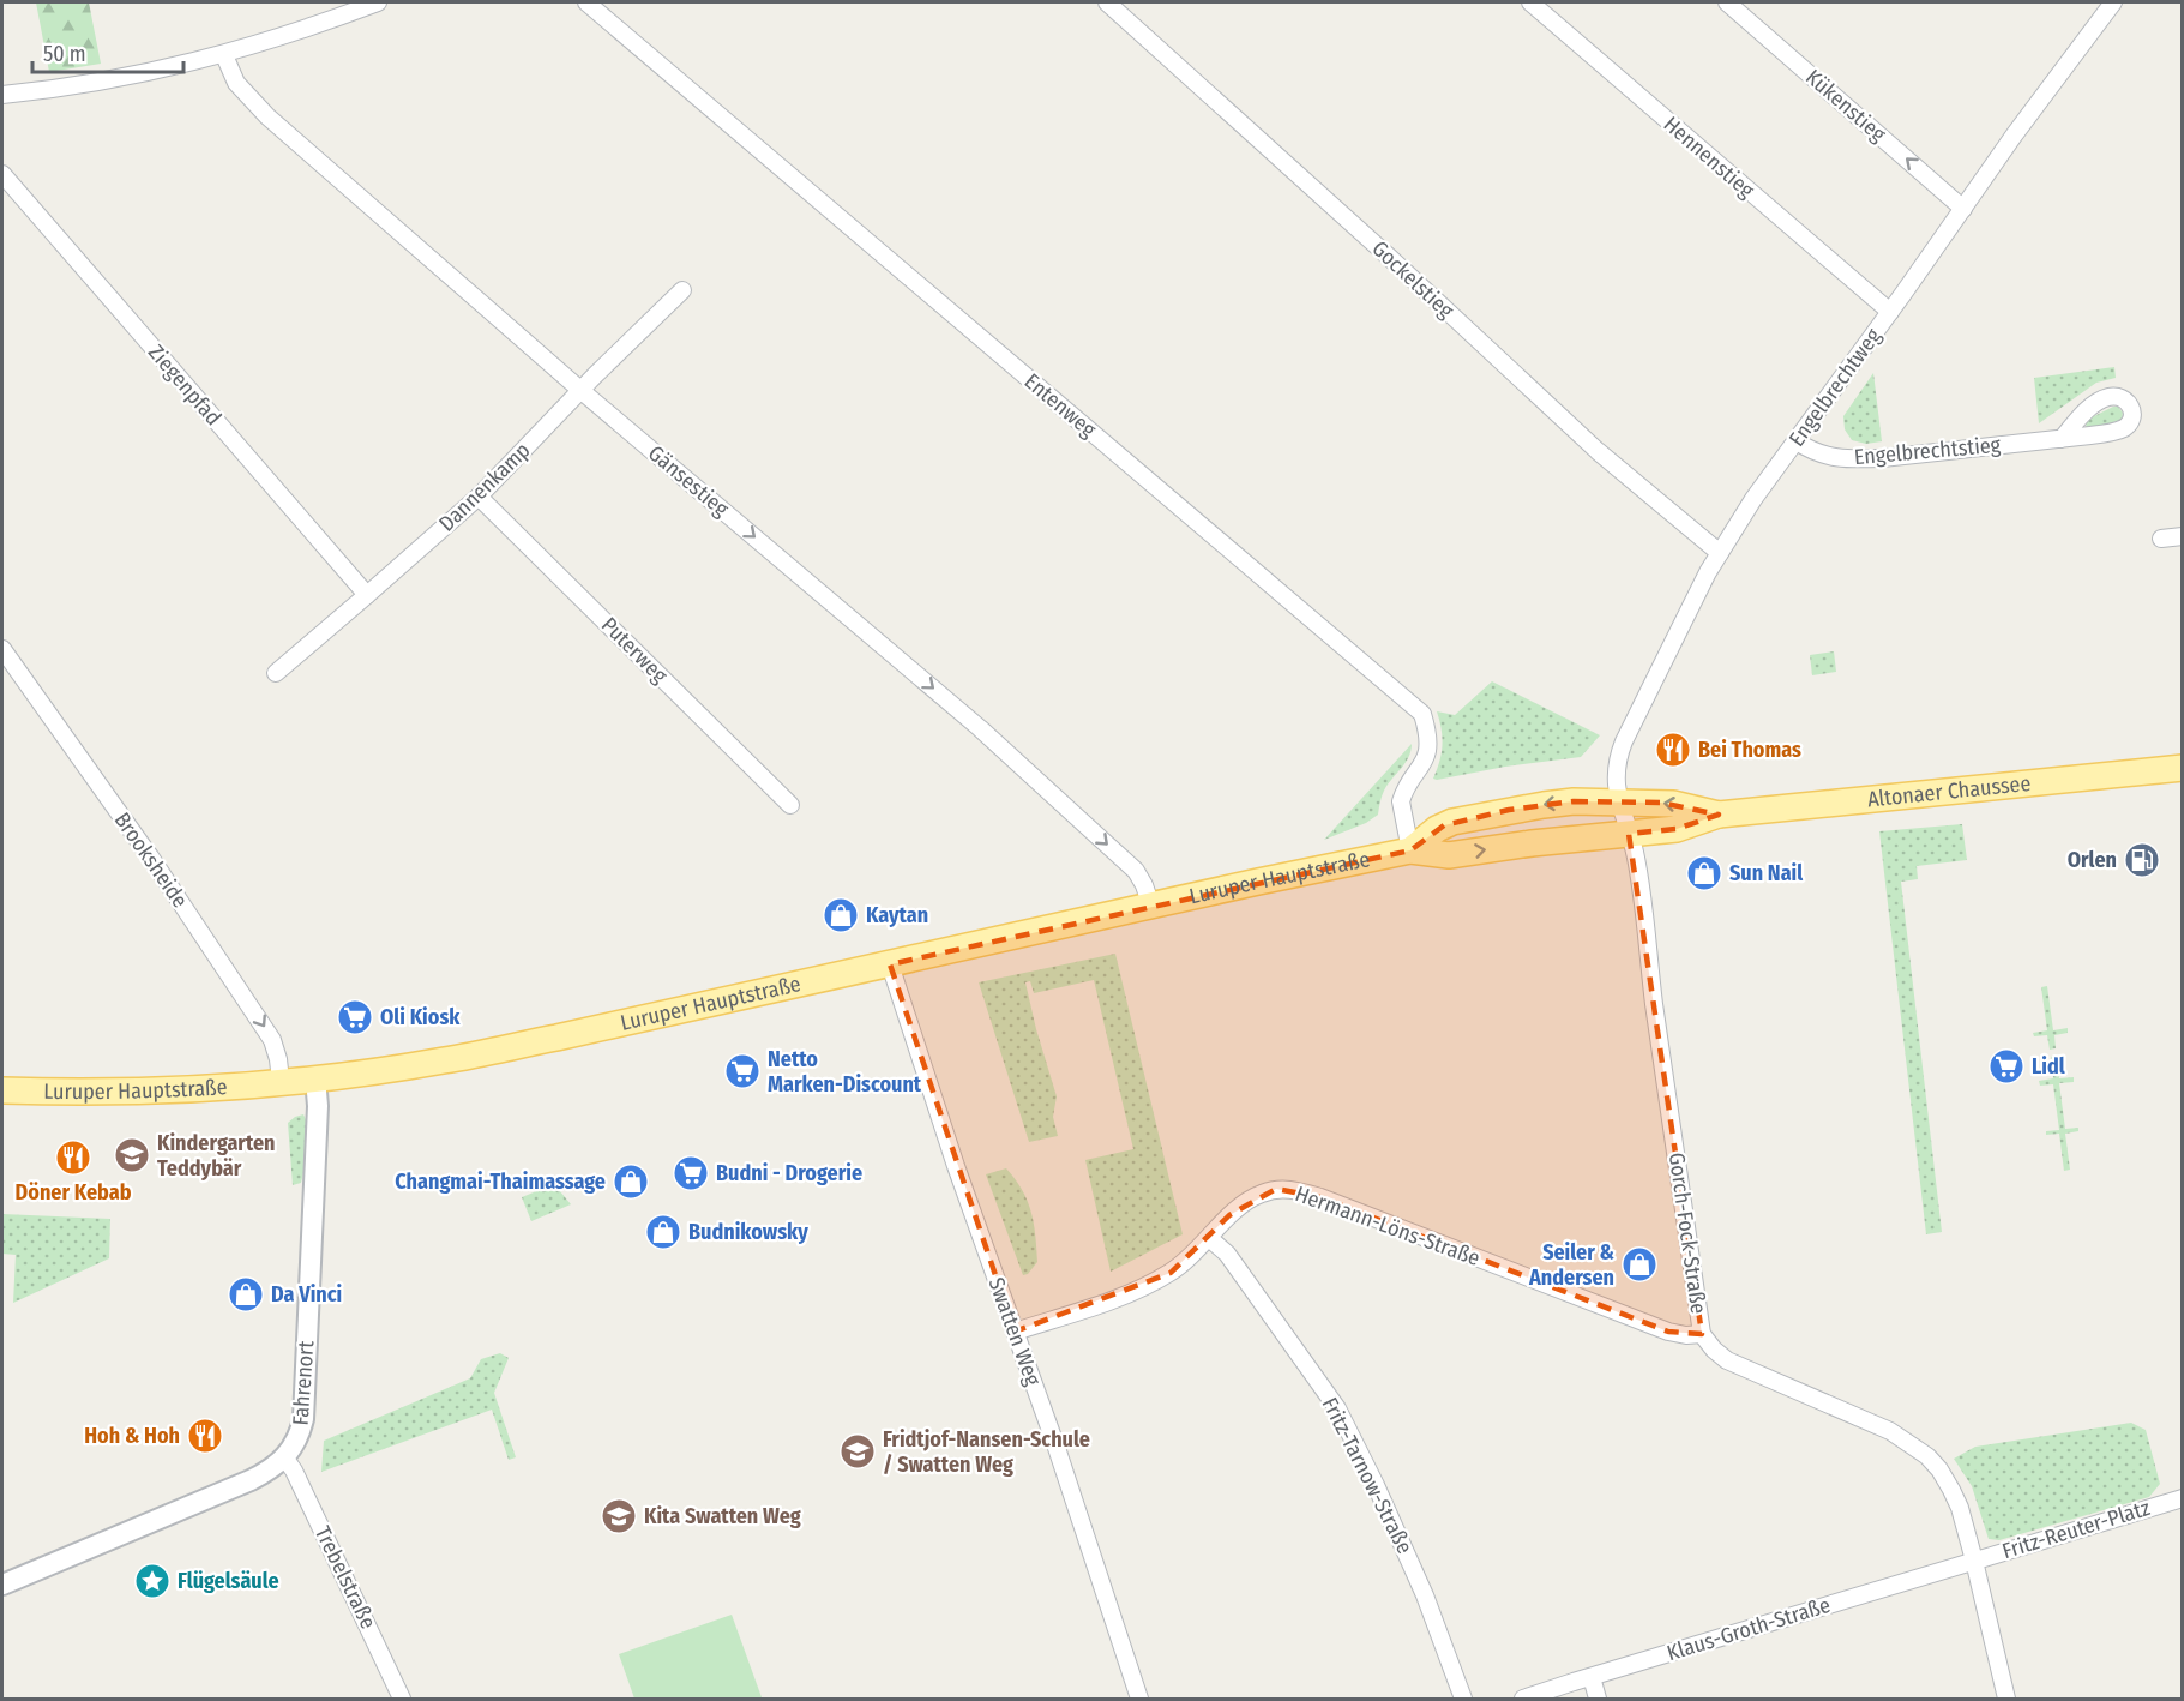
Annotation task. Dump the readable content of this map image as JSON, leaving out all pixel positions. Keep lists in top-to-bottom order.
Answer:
{
  "streets": {
    "main road": ["Altonaer Chaussee", "Luruper Hauptstraße"],
    "street": [
      "Kükenstieg",
      "Hennenstieg",
      "Gockelstieg",
      "Ziegenpfad",
      "Engelbrechtweg",
      "Entenweg",
      "Engelbrechtstieg",
      "Gänsestieg",
      "Dannenkamp",
      "Puterweg",
      "Brooksheide",
      "Hermann-Löns-Straße",
      "Gorch-Fock-Straße",
      "Swatten Weg",
      "Fahrenort",
      "Fritz-Tarnow-Straße",
      "Fritz-Reuter-Platz",
      "Trebelstraße",
      "Klaus-Groth-Straße"
    ]
  },
  "crossings": [
    ["Kükenstieg", "Engelbrechtweg"],
    ["Hennenstieg", "Engelbrechtweg"],
    ["Gockelstieg", "Engelbrechtweg"],
    ["Ziegenpfad", "Dannenkamp"],
    ["Engelbrechtweg", "Engelbrechtstieg"],
    ["Engelbrechtweg", "Altonaer Chaussee"],
    ["Engelbrechtweg", "Luruper Hauptstraße"],
    ["Engelbrechtweg", "Gorch-Fock-Straße"],
    ["Entenweg", "Luruper Hauptstraße"],
    ["Gänsestieg", "Dannenkamp"],
    ["Gänsestieg", "Luruper Hauptstraße"],
    ["Dannenkamp", "Puterweg"],
    ["Altonaer Chaussee", "Luruper Hauptstraße"],
    ["Altonaer Chaussee", "Gorch-Fock-Straße"],
    ["Brooksheide", "Luruper Hauptstraße"],
    ["Luruper Hauptstraße", "Gorch-Fock-Straße"],
    ["Luruper Hauptstraße", "Swatten Weg"],
    ["Luruper Hauptstraße", "Fahrenort"],
    ["Hermann-Löns-Straße", "Gorch-Fock-Straße"],
    ["Hermann-Löns-Straße", "Swatten Weg"],
    ["Hermann-Löns-Straße", "Fritz-Tarnow-Straße"],
    ["Gorch-Fock-Straße", "Fritz-Reuter-Platz"],
    ["Gorch-Fock-Straße", "Klaus-Groth-Straße"],
    ["Fahrenort", "Trebelstraße"],
    ["Fritz-Reuter-Platz", "Klaus-Groth-Straße"]
  ],
  "one_way": ["Kükenstieg", "Gänsestieg", "Brooksheide"],
  "places": {
    "restaurant": ["Bei Thomas", "Döner Kebab", "Hoh & Hoh"],
    "fuel station": ["Orlen"],
    "shop": [
      "Sun Nail",
      "Kaytan",
      "Changmai-Thaimassage",
      "Budnikowsky",
      "Seiler & Andersen",
      "Da Vinci"
    ],
    "supermarket": [
      "Oli Kiosk",
      "Lidl",
      "Netto Marken-Discount",
      "Budni - Drogerie"
    ],
    "school or university": ["Kindergarten Teddybär", "Fridtjof-Nansen-Schule / Swatten Weg", "Kita Swatten Weg"],
    "place": ["Flügelsäule"]
  },
  "scale_bar": "50 m"
}
